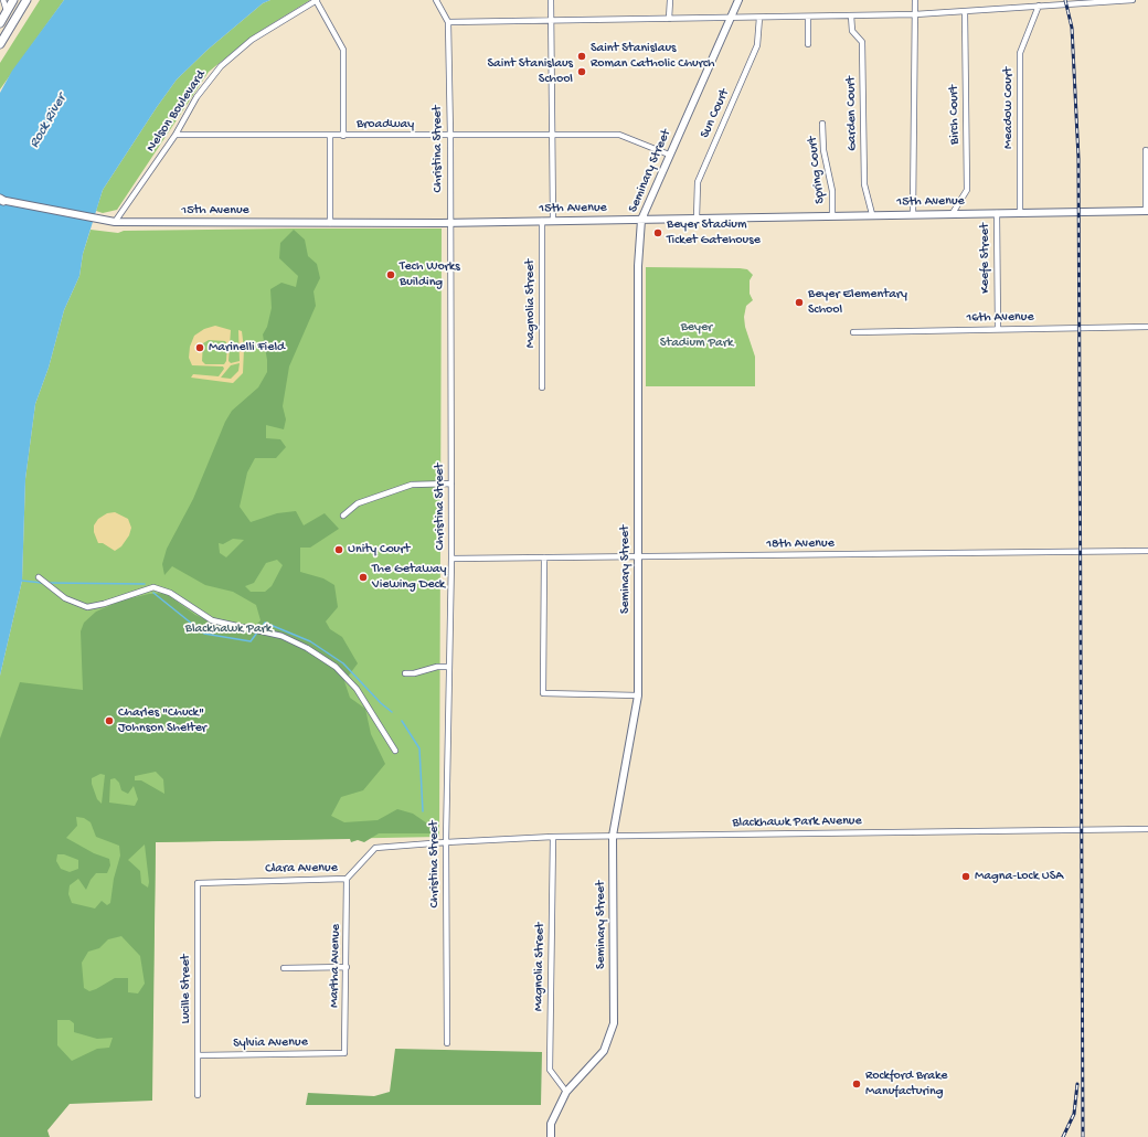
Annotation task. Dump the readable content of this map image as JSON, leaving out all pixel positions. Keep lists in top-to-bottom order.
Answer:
{
  "streets": {
    "street": [
      "Meadow Court",
      "Nelson Boulevard",
      "Sun Court",
      "Garden Court",
      "Birch Court",
      "Broadway",
      "Christina Street",
      "Spring Court",
      "Seminary Street",
      "15th Avenue",
      "Keefe Street",
      "Magnolia Street",
      "16th Avenue",
      "18th Avenue",
      "Blackhawk Park Avenue",
      "Clara Avenue",
      "Martha Avenue",
      "Lucille Street",
      "Sylvia Avenue"
    ]
  },
  "crossings": [
    ["Meadow Court", "15th Avenue"],
    ["Nelson Boulevard", "Broadway"],
    ["Nelson Boulevard", "15th Avenue"],
    ["Sun Court", "15th Avenue"],
    ["Garden Court", "15th Avenue"],
    ["Birch Court", "15th Avenue"],
    ["Broadway", "Christina Street"],
    ["Broadway", "Seminary Street"],
    ["Christina Street", "15th Avenue"],
    ["Christina Street", "18th Avenue"],
    ["Christina Street", "Blackhawk Park Avenue"],
    ["Christina Street", "Clara Avenue"],
    ["Spring Court", "15th Avenue"],
    ["Seminary Street", "15th Avenue"],
    ["Seminary Street", "Magnolia Street"],
    ["Seminary Street", "18th Avenue"],
    ["Seminary Street", "Blackhawk Park Avenue"],
    ["15th Avenue", "Keefe Street"],
    ["15th Avenue", "Magnolia Street"],
    ["Keefe Street", "16th Avenue"],
    ["Magnolia Street", "Blackhawk Park Avenue"],
    ["Blackhawk Park Avenue", "Clara Avenue"],
    ["Clara Avenue", "Martha Avenue"],
    ["Clara Avenue", "Lucille Street"],
    ["Martha Avenue", "Sylvia Avenue"],
    ["Lucille Street", "Sylvia Avenue"]
  ],
  "water": ["Rock River"],
  "parks": ["Beyer Stadium Park", "Blackhawk Park"],
  "places": [
    "Saint Stanislaus Roman Catholic Church",
    "Saint Stanislaus School",
    "Beyer Stadium Ticket Gatehouse",
    "Tech Works Building",
    "Beyer Elementary School",
    "Marinelli Field",
    "Unity Court",
    "The Getaway Viewing Deck",
    "Charles \"Chuck\" Johnson Shelter",
    "Magna-Lock USA",
    "Rockford Brake Manufacturing"
  ]
}
